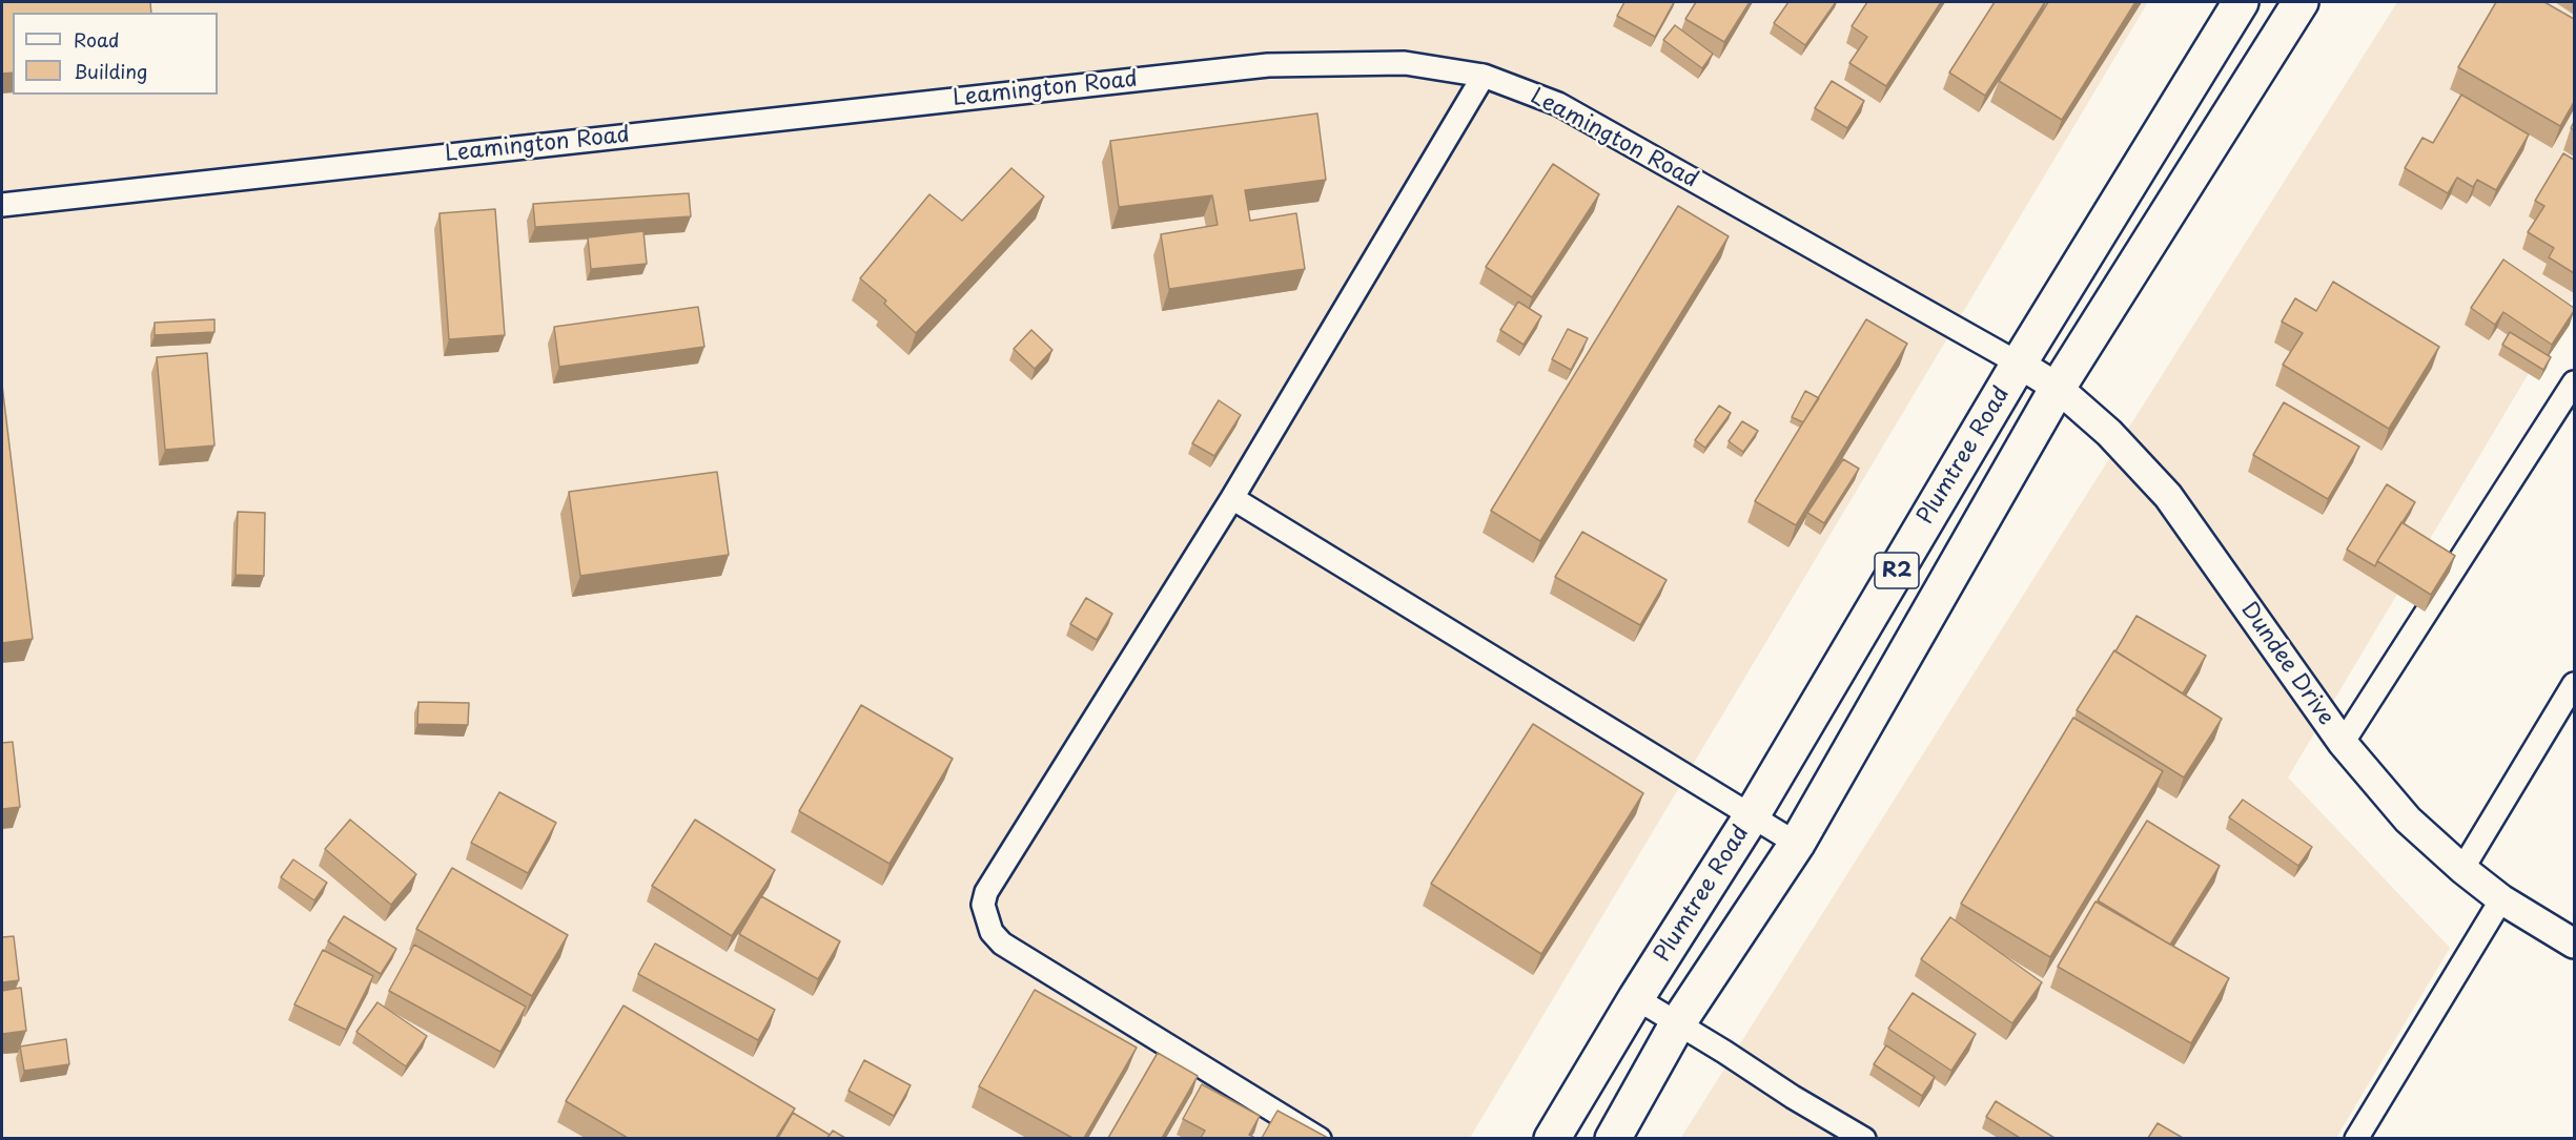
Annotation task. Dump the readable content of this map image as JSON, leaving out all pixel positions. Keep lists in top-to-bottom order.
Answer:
{
  "streets": {
    "highway": ["Plumtree Road", "R2"],
    "street": ["Leamington Road", "Dundee Drive"]
  },
  "crossings": [
    ["Leamington Road", "Plumtree Road"],
    ["Leamington Road", "Dundee Drive"],
    ["Plumtree Road", "Dundee Drive"]
  ],
  "legend": ["Road", "Building"]
}
